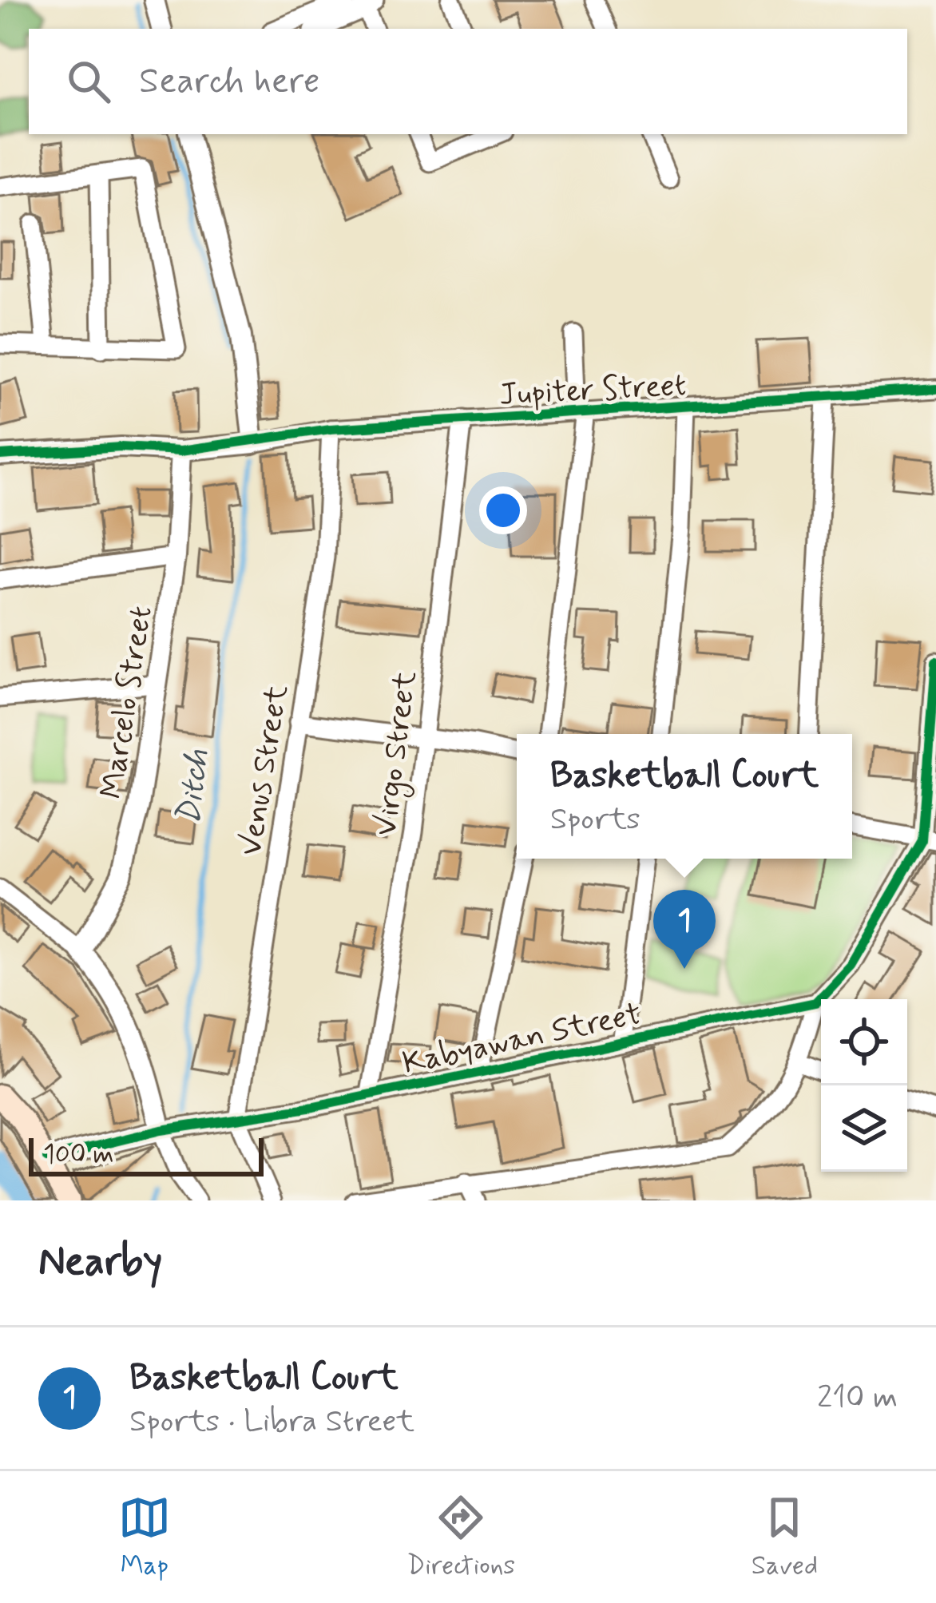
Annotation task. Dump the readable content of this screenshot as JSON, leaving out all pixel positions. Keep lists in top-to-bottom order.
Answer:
{
  "streets": {
    "street": [
      "Jupiter Street",
      "Marcelo Street",
      "Virgo Street",
      "Venus Street",
      "Kabyawan Street"
    ]
  },
  "crossings": [
    ["Jupiter Street", "Virgo Street"],
    ["Jupiter Street", "Venus Street"],
    ["Virgo Street", "Kabyawan Street"],
    ["Venus Street", "Kabyawan Street"]
  ],
  "water": ["Ditch"],
  "scale_bar": "100 m",
  "page": {
    "search": "Search here",
    "popup": ["Basketball Court", "Sports"],
    "pins": "1",
    "scale": "100 m",
    "heading": "Nearby",
    "list": [
      {
        "mark": "1",
        "name": "Basketball Court",
        "note": "Sports · Libra Street",
        "value": "210 m"
      }
    ],
    "nav": ["Map", "Directions", "Saved"]
  }
}
